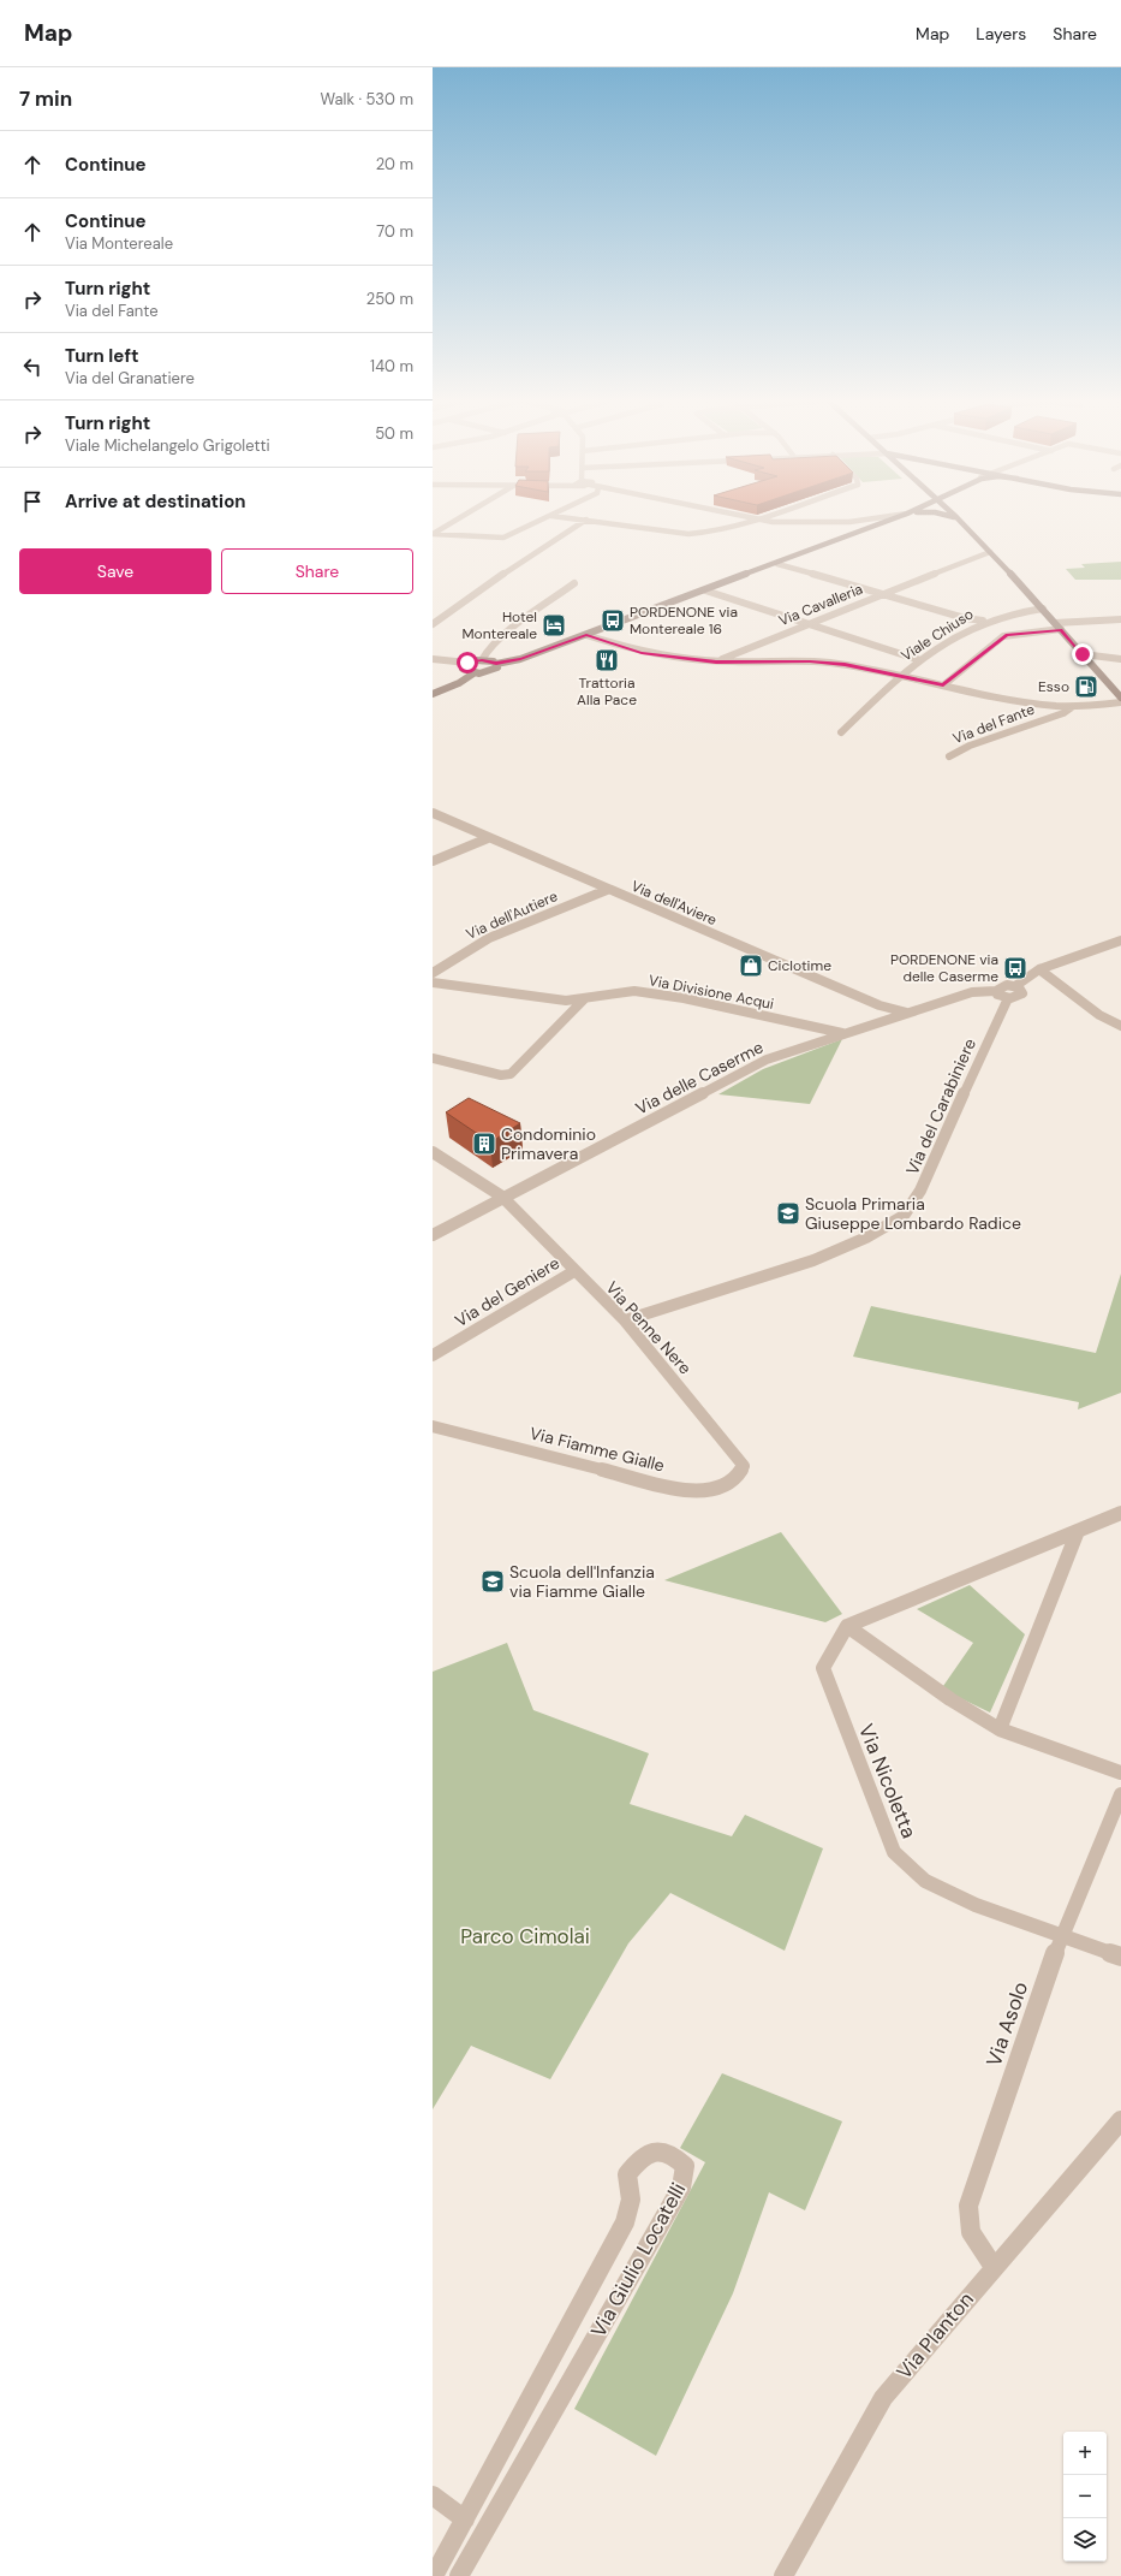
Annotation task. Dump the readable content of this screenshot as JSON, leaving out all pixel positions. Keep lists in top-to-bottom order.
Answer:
{
  "streets": {
    "street": [
      "Via Cavalleria",
      "Viale Chiuso",
      "Via del Fante",
      "Via dell'Aviere",
      "Via dell'Autiere",
      "Via Divisione Acqui",
      "Via delle Caserme",
      "Via del Carabiniere",
      "Via del Geniere",
      "Via Penne Nere",
      "Via Fiamme Gialle",
      "Via Nicoletta",
      "Via Asolo",
      "Via Giulio Locatelli",
      "Via Planton"
    ]
  },
  "crossings": [
    ["Via Cavalleria", "Via del Fante"],
    ["Viale Chiuso", "Via del Fante"],
    ["Via dell'Aviere", "Via dell'Autiere"],
    ["Via dell'Aviere", "Via delle Caserme"],
    ["Via Divisione Acqui", "Via delle Caserme"],
    ["Via delle Caserme", "Via Penne Nere"],
    ["Via del Carabiniere", "Via Penne Nere"],
    ["Via del Geniere", "Via Penne Nere"],
    ["Via Penne Nere", "Via Fiamme Gialle"],
    ["Via Nicoletta", "Via Asolo"],
    ["Via Asolo", "Via Planton"]
  ],
  "parks": ["Parco Cimolai"],
  "places": {
    "bus stop": ["PORDENONE via Montereale 16", "PORDENONE via delle Caserme"],
    "hotel": ["Hotel Montereale"],
    "restaurant": ["Trattoria Alla Pace"],
    "fuel station": ["Esso"],
    "shop": ["Ciclotime"],
    "building": ["Condominio Primavera"],
    "school or university": ["Scuola Primaria Giuseppe Lombardo Radice", "Scuola dell'Infanzia via Fiamme Gialle"]
  },
  "page": {
    "header": "Map",
    "nav": ["Map", "Layers", "Share"],
    "heading": ["7 min", "Walk · 530 m"],
    "list": [
      ["Continue", "20 m"],
      ["Continue", "Via Montereale", "70 m"],
      ["Turn right", "Via del Fante", "250 m"],
      ["Turn left", "Via del Granatiere", "140 m"],
      ["Turn right", "Viale Michelangelo Grigoletti", "50 m"],
      "Arrive at destination"
    ],
    "buttons": ["Save", "Share"],
    "map_buttons": ["+", "−"]
  }
}
